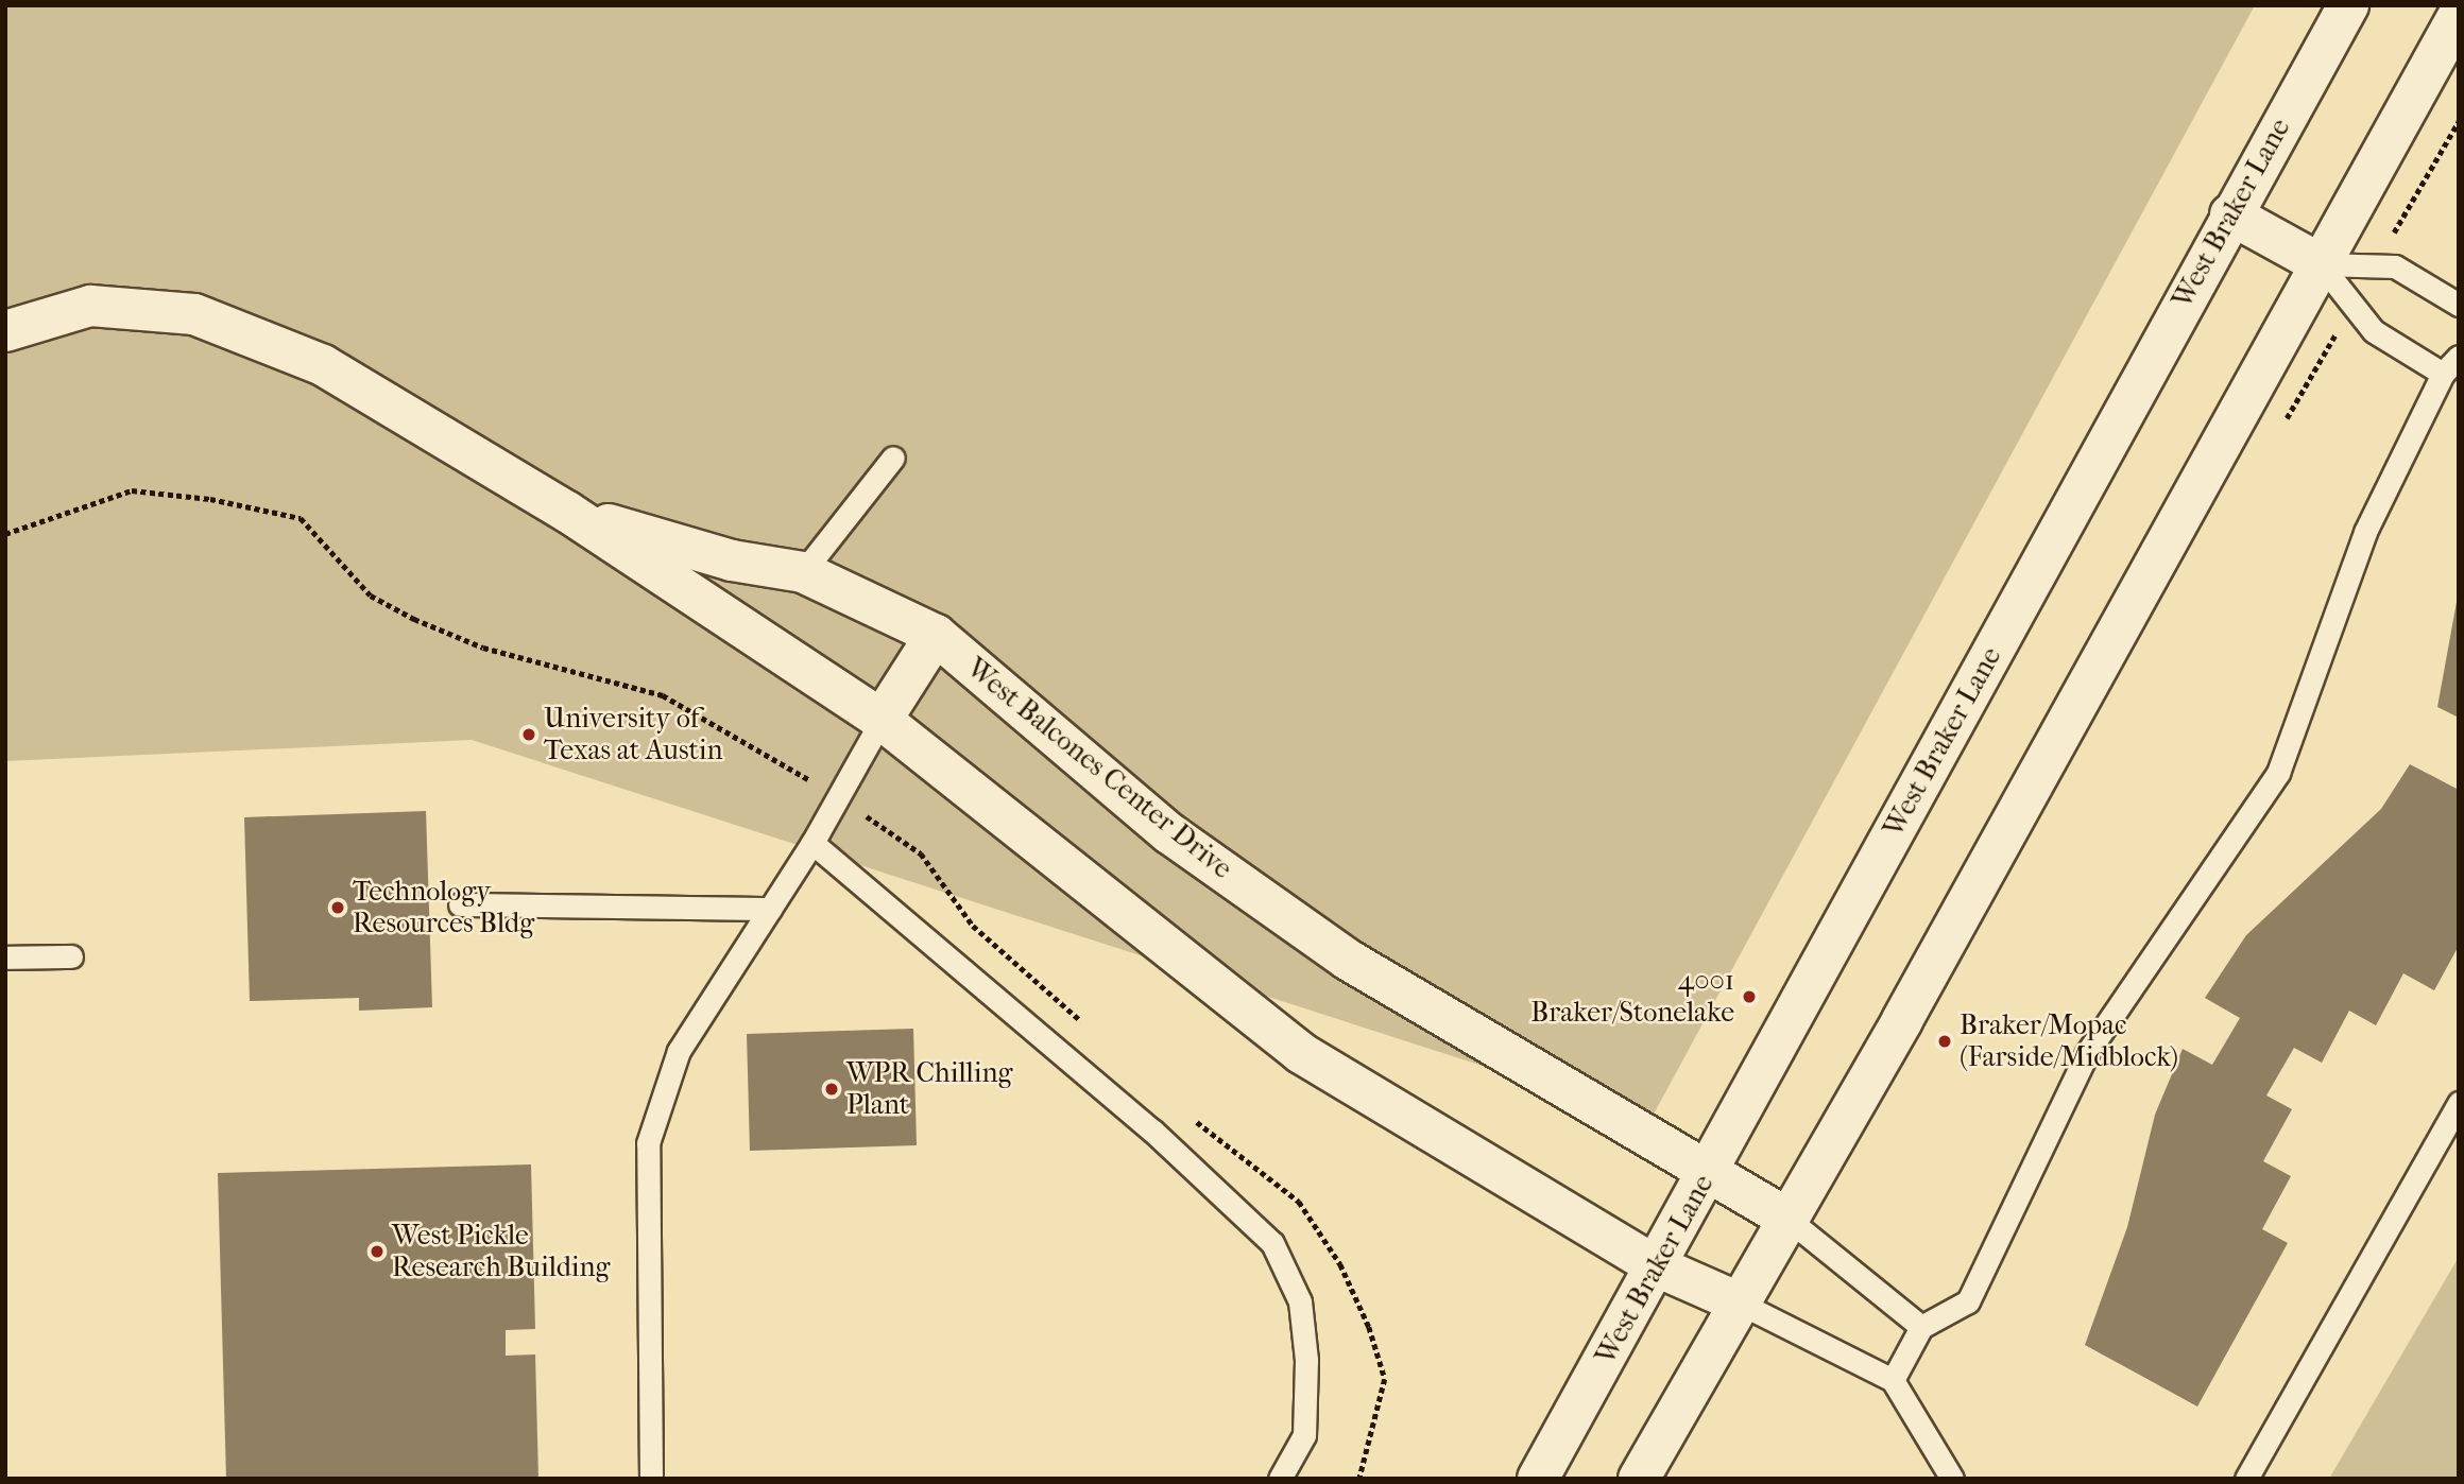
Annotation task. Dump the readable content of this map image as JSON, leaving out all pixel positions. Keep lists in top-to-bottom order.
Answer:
{
  "streets": {
    "street": ["West Braker Lane", "West Balcones Center Drive"]
  },
  "crossings": [
    ["West Braker Lane", "West Balcones Center Drive"]
  ],
  "places": [
    "University of Texas at Austin",
    "Technology Resources Bldg",
    "4001 Braker/Stonelake",
    "Braker/Mopac (Farside/Midblock)",
    "WPR Chilling Plant",
    "West Pickle Research Building"
  ]
}
